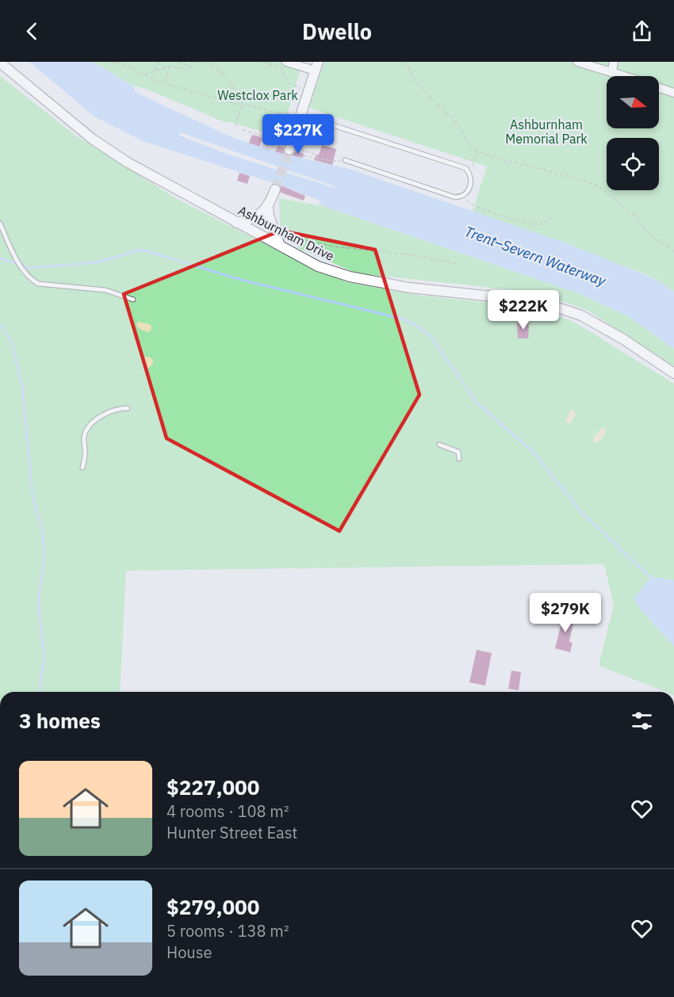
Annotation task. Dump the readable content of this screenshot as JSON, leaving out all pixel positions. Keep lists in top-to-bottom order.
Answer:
{
  "streets": {
    "street": ["Ashburnham Drive"]
  },
  "water": ["Trent–Severn Waterway"],
  "parks": ["Westclox Park", "Ashburnham Memorial Park"],
  "north": "right",
  "page": {
    "header": "Dwello",
    "price": ["$227K", "$222K", "$279K"],
    "heading": "3 homes",
    "list": [
      {
        "name": "$227,000",
        "note": "4 rooms · 108 m² · Hunter Street East"
      },
      {
        "name": "$279,000",
        "note": "5 rooms · 138 m² · House"
      }
    ]
  }
}
